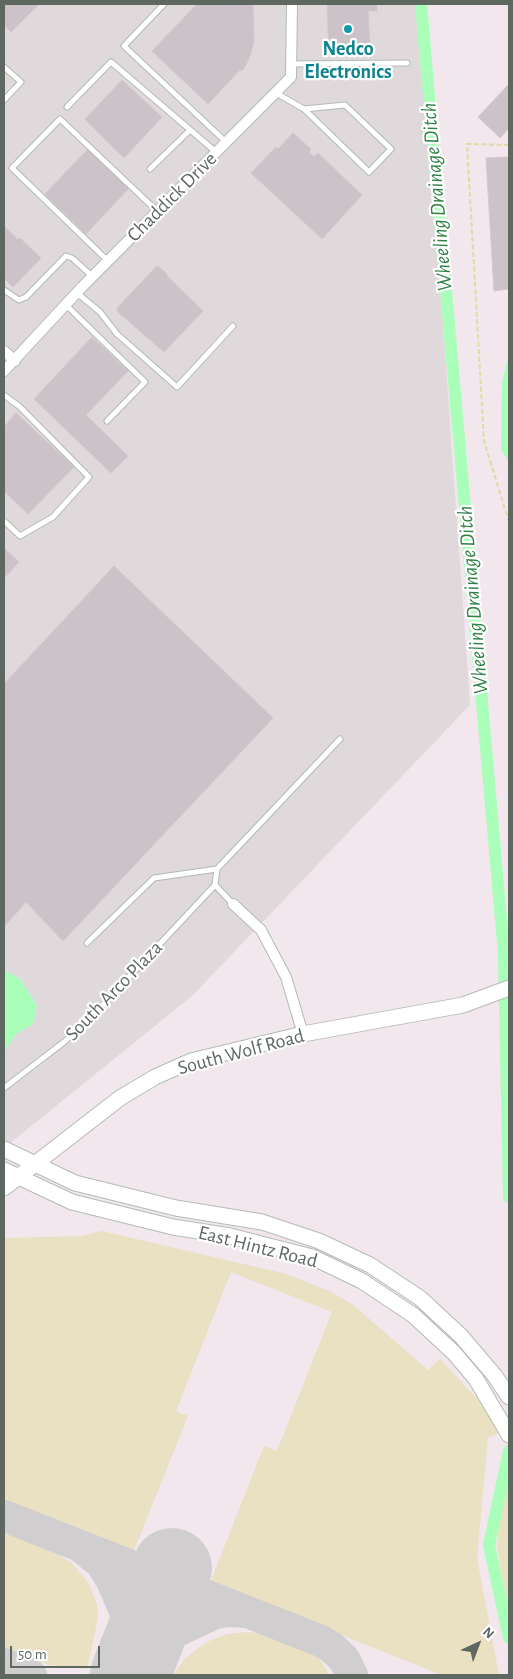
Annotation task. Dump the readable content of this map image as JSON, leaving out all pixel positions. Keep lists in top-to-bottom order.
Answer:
{
  "streets": {
    "main road": ["South Wolf Road", "East Hintz Road"],
    "street": ["Chaddick Drive"],
    "lane": ["South Arco Plaza"]
  },
  "crossings": [
    ["South Wolf Road", "East Hintz Road"]
  ],
  "water": ["Wheeling Drainage Ditch"],
  "places": ["Nedco Electronics"],
  "scale_bar": "50 m",
  "north": "top right"
}
